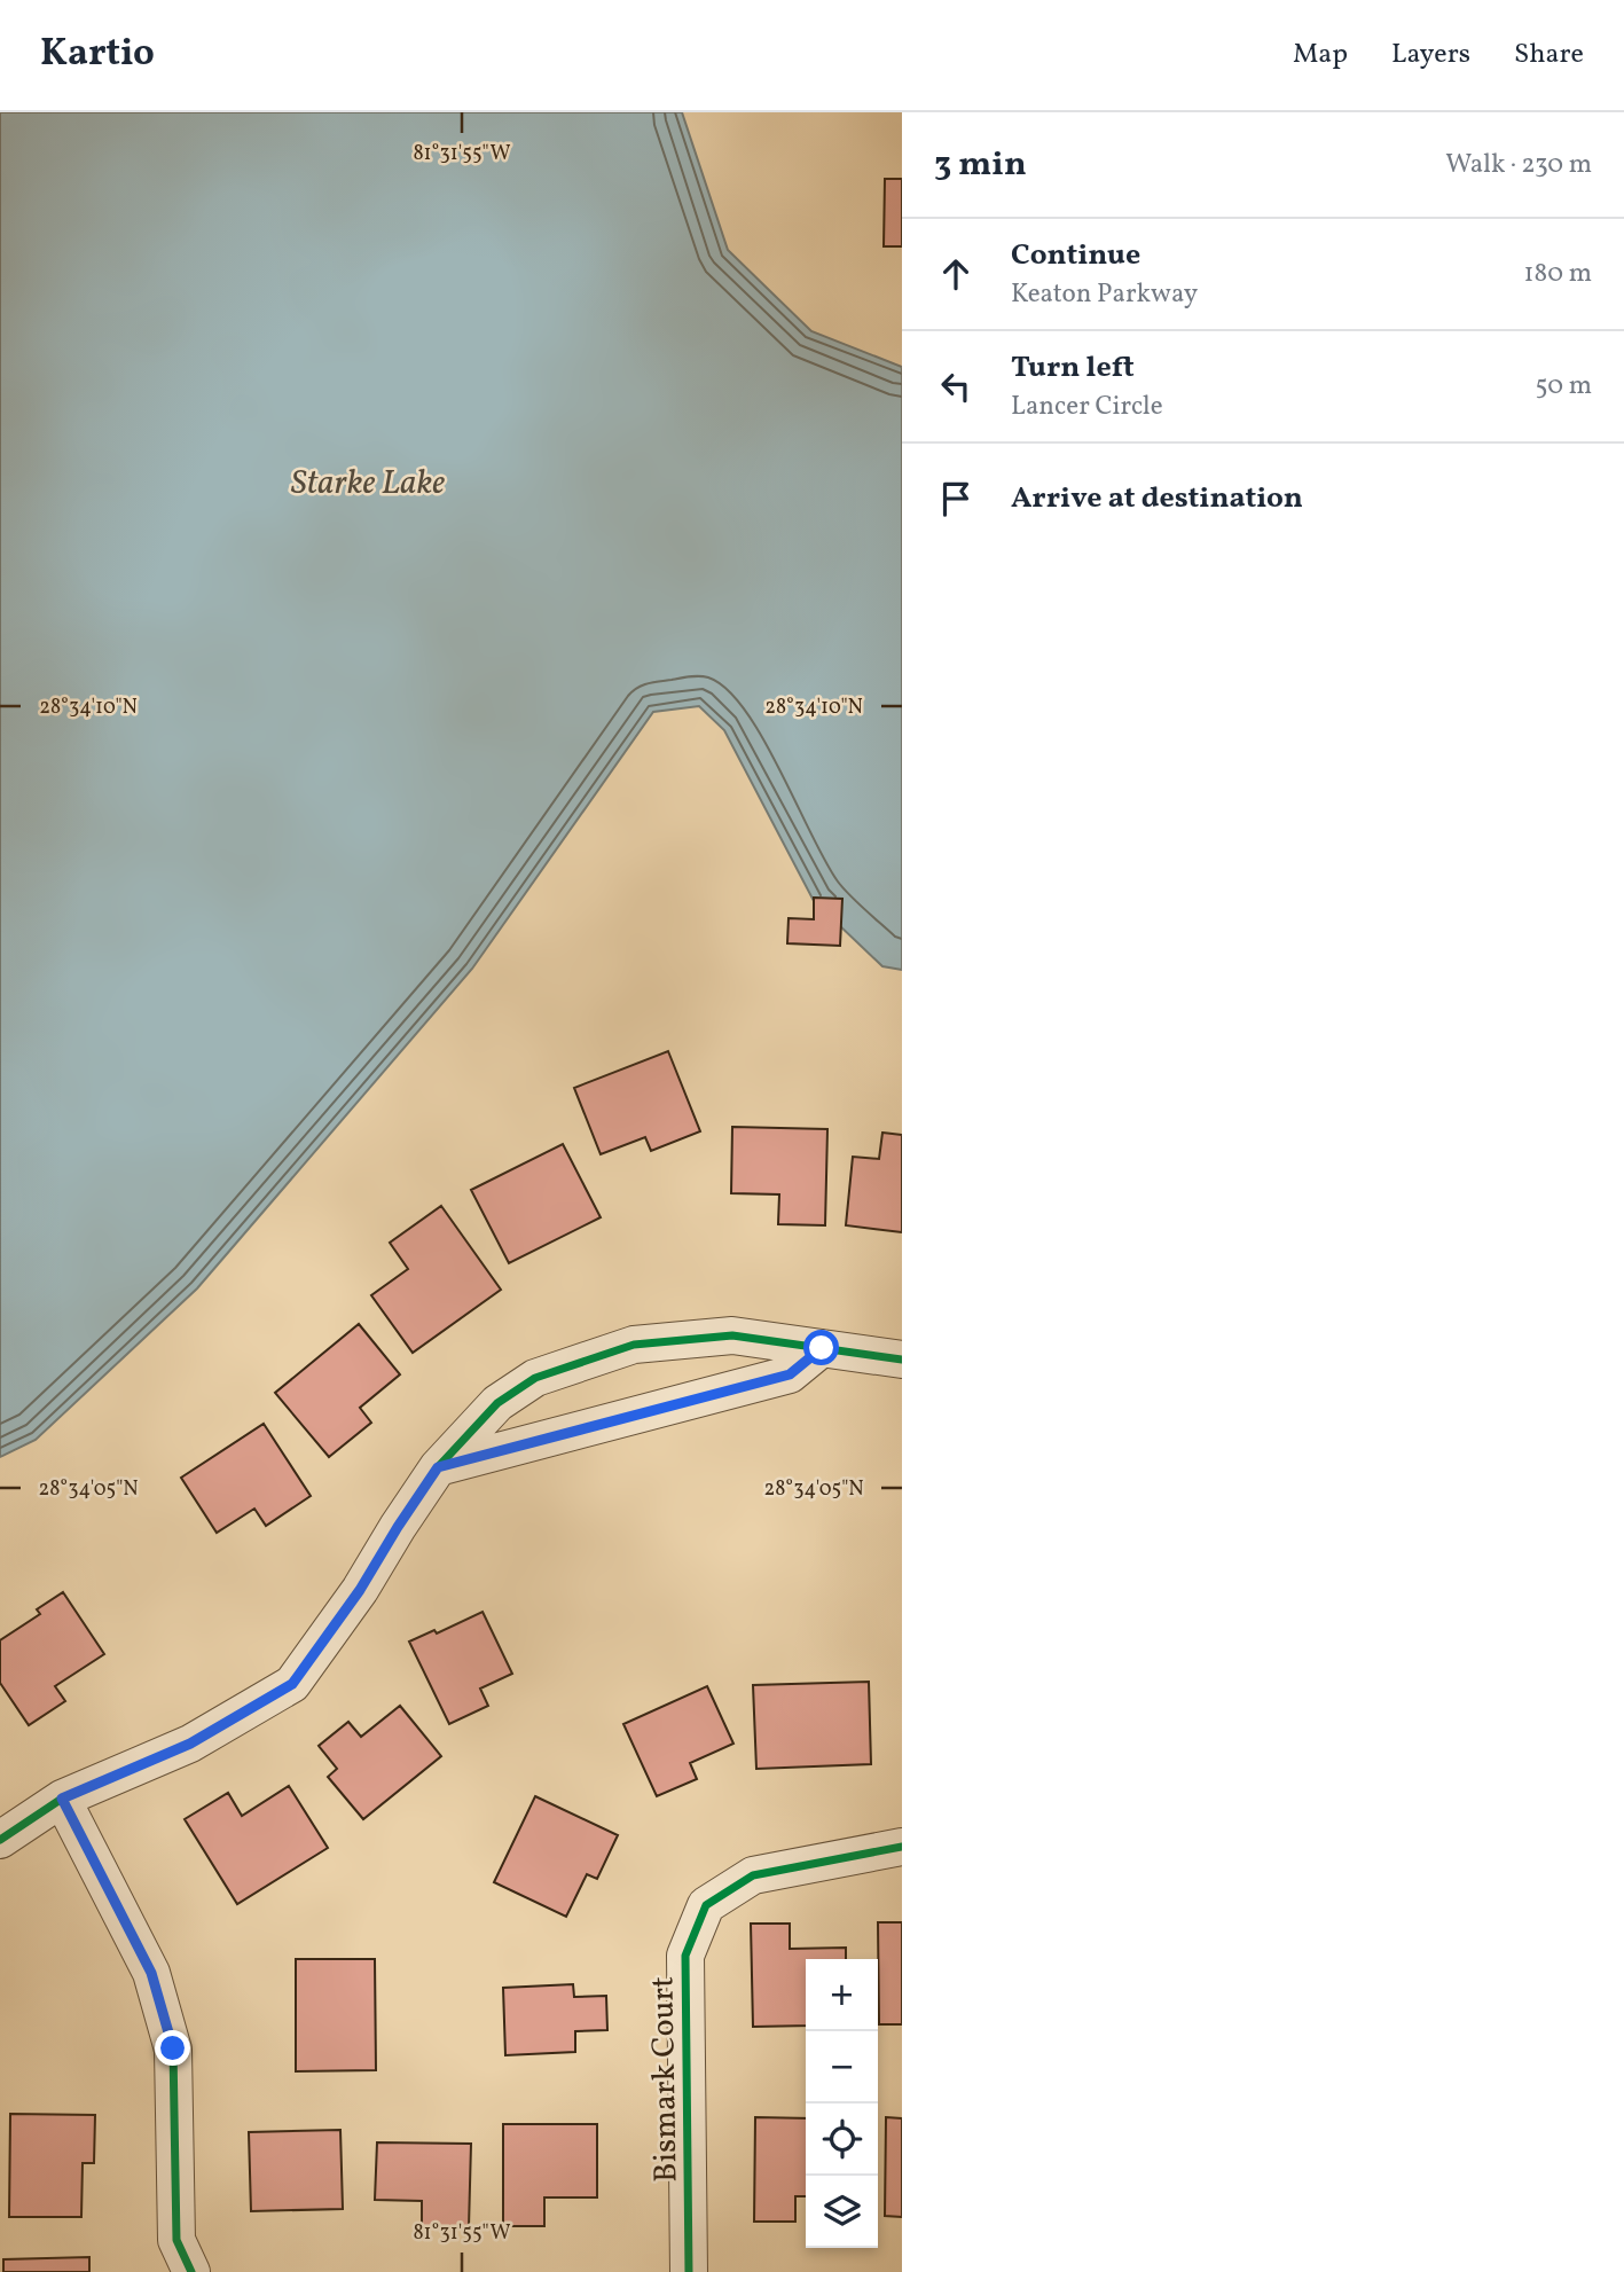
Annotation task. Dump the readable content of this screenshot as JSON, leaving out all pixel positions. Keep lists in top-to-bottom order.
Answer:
{
  "streets": {
    "street": ["Bismark Court"]
  },
  "water": ["Starke Lake"],
  "page": {
    "header": "Kartio",
    "nav": ["Map", "Layers", "Share"],
    "heading": ["3 min", "Walk · 230 m"],
    "list": [
      ["Continue", "Keaton Parkway", "180 m"],
      ["Turn left", "Lancer Circle", "50 m"],
      "Arrive at destination"
    ],
    "map_buttons": ["+", "−"]
  },
  "coordinates": ["81°31'55\"W", "28°34'10\"N", "28°34'05\"N"]
}
